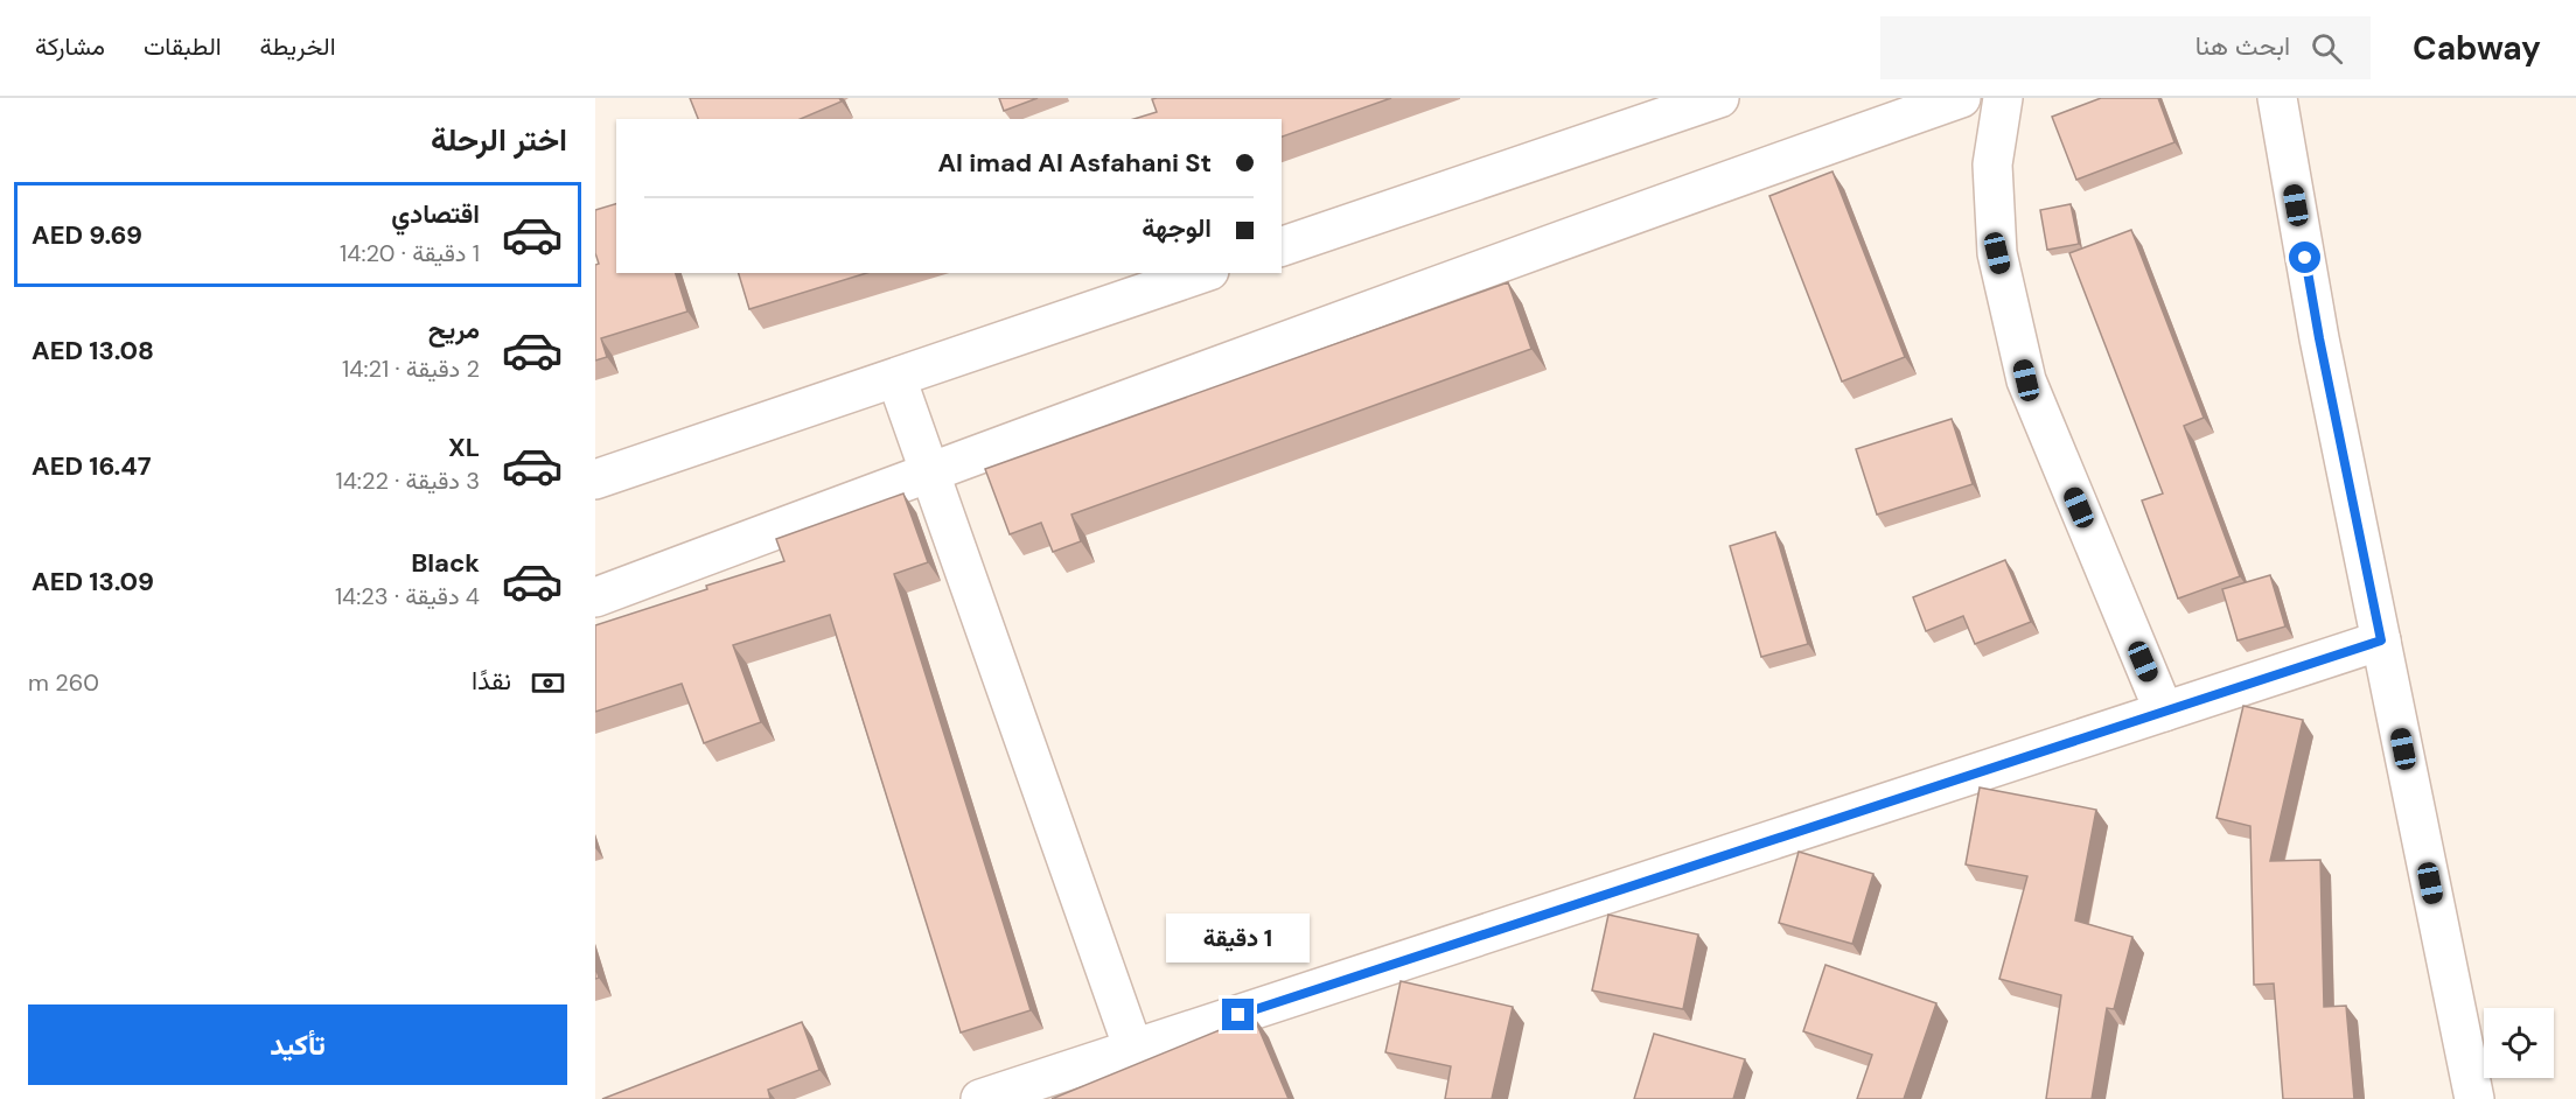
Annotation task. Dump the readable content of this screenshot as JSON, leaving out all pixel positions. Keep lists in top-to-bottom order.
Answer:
{
  "page": {
    "header": "Cabway",
    "search": "ابحث هنا",
    "nav": ["الخريطة", "الطبقات", "مشاركة"],
    "heading": "اختر الرحلة",
    "banner": ["Al imad Al Asfahani St", "الوجهة"],
    "list": [
      {
        "name": "اقتصادي",
        "note": "1 دقيقة · 14:20",
        "value": "AED 9.69"
      },
      {
        "name": "مريح",
        "note": "2 دقيقة · 14:21",
        "value": "AED 13.08"
      },
      {
        "name": "XL",
        "note": "3 دقيقة · 14:22",
        "value": "AED 16.47"
      },
      {
        "name": "Black",
        "note": "4 دقيقة · 14:23",
        "value": "AED 13.09"
      }
    ],
    "pay": ["نقدًا", "260 m"],
    "bubble": "1 دقيقة",
    "buttons": "تأكيد"
  }
}
